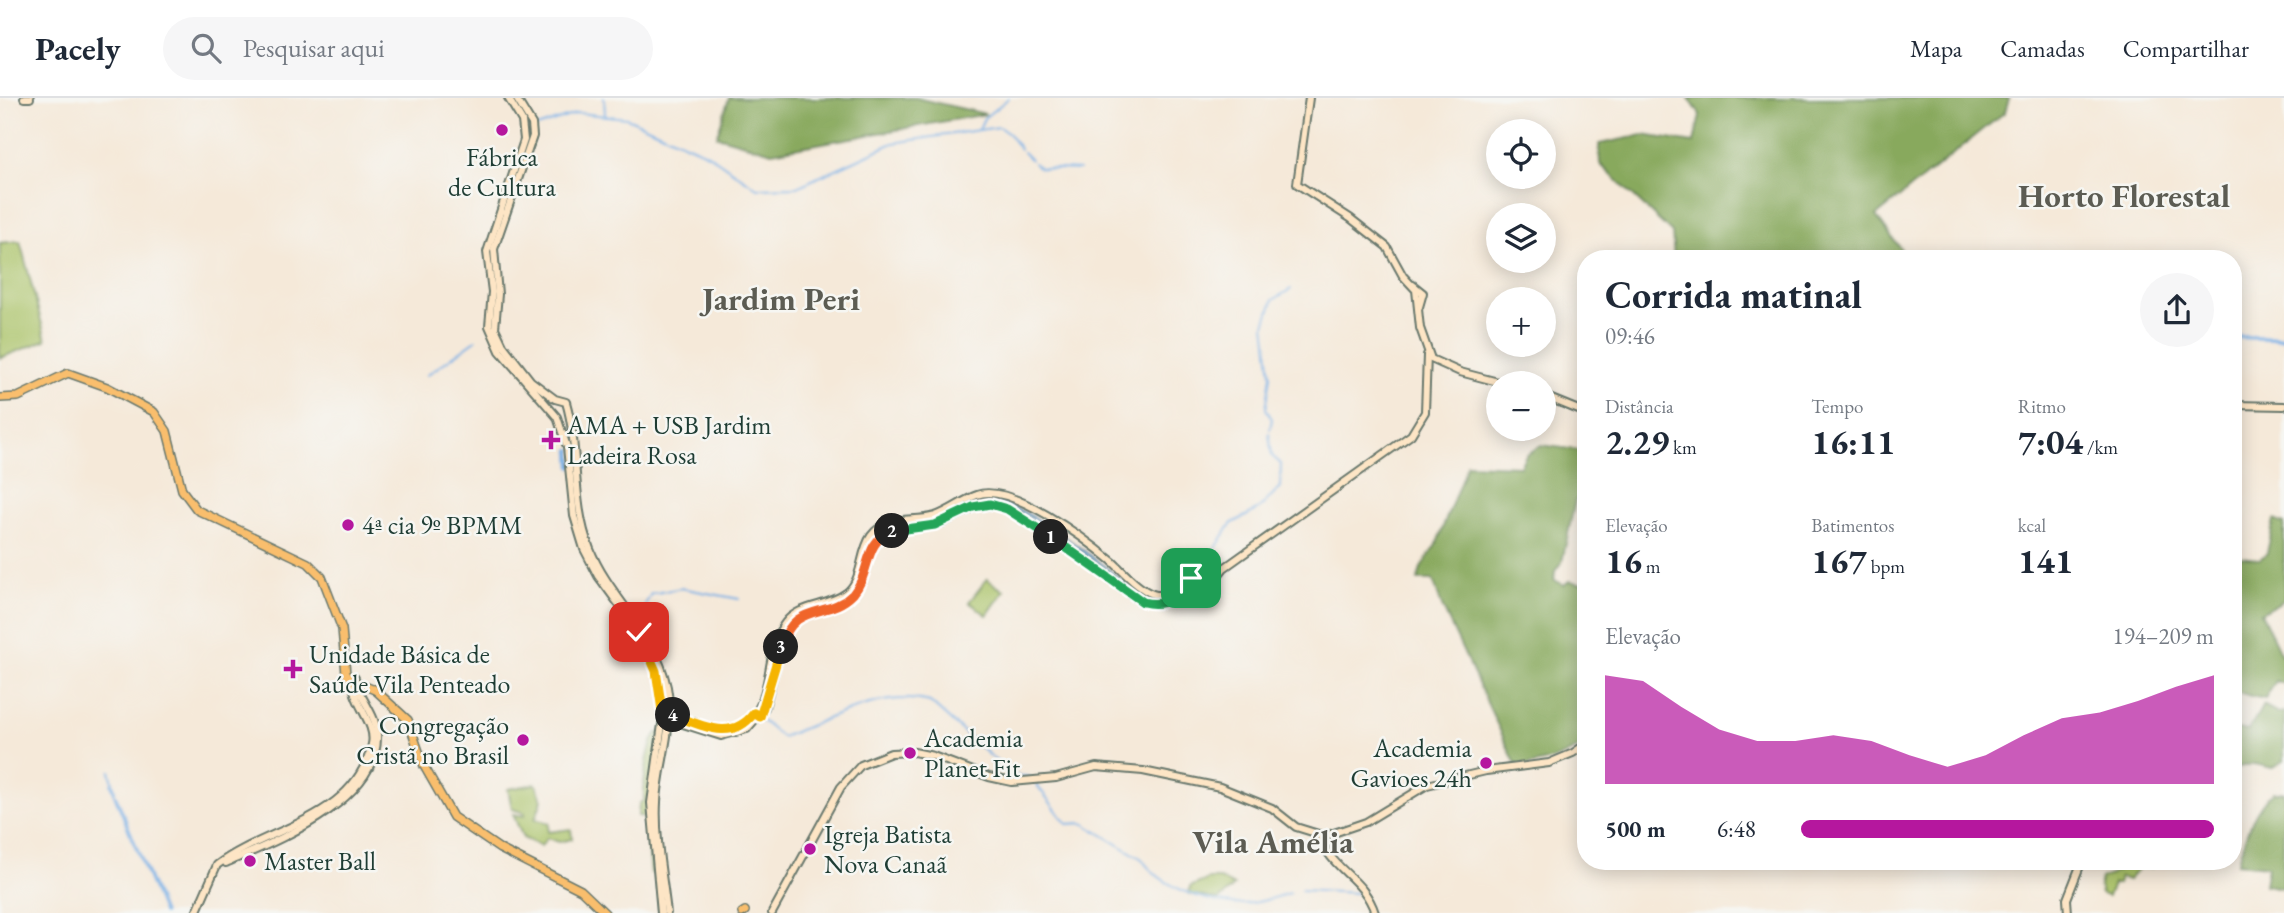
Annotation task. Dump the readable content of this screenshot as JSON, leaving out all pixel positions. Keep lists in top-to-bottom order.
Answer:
{
  "districts": ["Horto Florestal", "Jardim Peri", "Vila Amélia"],
  "places": {
    "other": [
      "Fábrica de Cultura",
      "4ª cia 9º BPMM",
      "Congregação Cristã no Brasil",
      "Academia Planet Fit",
      "Academia Gavioes 24h",
      "Igreja Batista Nova Canaã",
      "Master Ball"
    ],
    "health": ["AMA + USB Jardim Ladeira Rosa", "Unidade Básica de Saúde Vila Penteado"]
  },
  "page": {
    "header": "Pacely",
    "search": "Pesquisar aqui",
    "nav": ["Mapa", "Camadas", "Compartilhar"],
    "map_buttons": ["+", "−"],
    "heading": ["Corrida matinal", "09:46"],
    "stats": [
      ["Distância", "2.29 km"],
      ["Tempo", "16:11"],
      ["Ritmo", "7:04 /km"],
      ["Elevação", "16 m"],
      ["Batimentos", "167 bpm"],
      ["kcal", "141"]
    ],
    "pins": [
      "2",
      "1",
      "3",
      "4"
    ],
    "chart": ["Elevação", "194–209 m"],
    "list": [
      {
        "name": "500 m",
        "note": "6:48"
      }
    ]
  }
}
